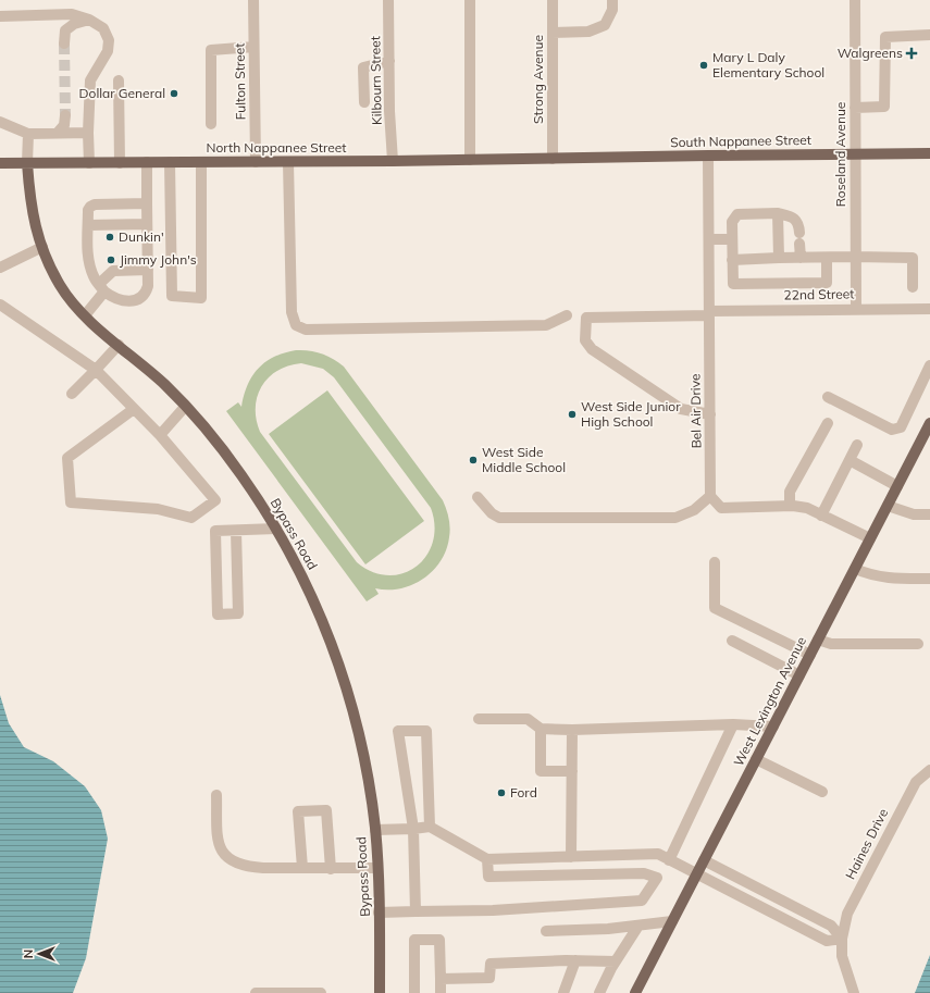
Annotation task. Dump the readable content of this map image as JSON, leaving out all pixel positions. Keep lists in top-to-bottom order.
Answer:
{
  "streets": {
    "main road": [
      "South Nappanee Street",
      "North Nappanee Street",
      "Bypass Road",
      "West Lexington Avenue"
    ],
    "street": [
      "Strong Avenue",
      "Kilbourn Street",
      "Fulton Street",
      "Roseland Avenue",
      "22nd Street",
      "Bel Air Drive",
      "Haines Drive"
    ]
  },
  "crossings": [
    ["Strong Avenue", "South Nappanee Street"],
    ["Strong Avenue", "North Nappanee Street"],
    ["Kilbourn Street", "North Nappanee Street"],
    ["Fulton Street", "North Nappanee Street"],
    ["South Nappanee Street", "North Nappanee Street"],
    ["South Nappanee Street", "Roseland Avenue"],
    ["South Nappanee Street", "Bel Air Drive"],
    ["North Nappanee Street", "Bypass Road"],
    ["Roseland Avenue", "22nd Street"],
    ["22nd Street", "Bel Air Drive"]
  ],
  "places": {
    "health": ["Walgreens"],
    "other": [
      "Mary L Daly Elementary School",
      "Dollar General",
      "Dunkin'",
      "Jimmy John's",
      "West Side Junior High School",
      "West Side Middle School",
      "Ford"
    ]
  },
  "north": "left"
}
